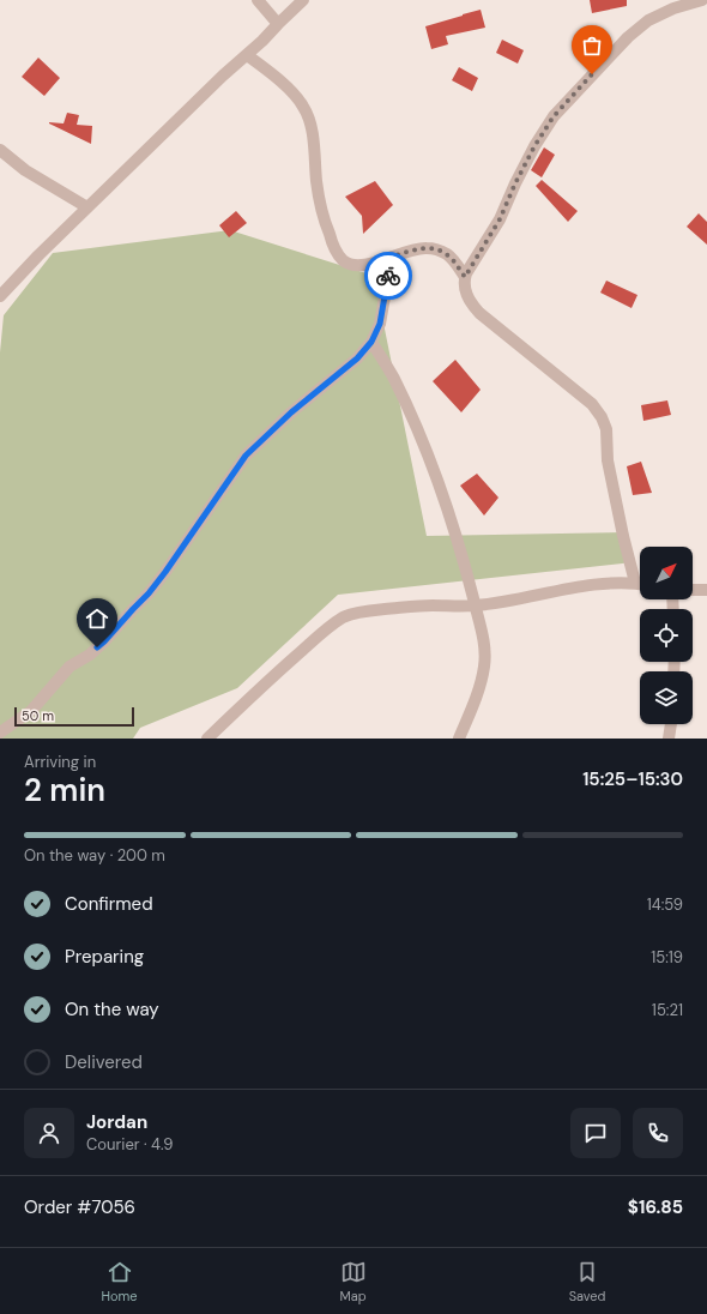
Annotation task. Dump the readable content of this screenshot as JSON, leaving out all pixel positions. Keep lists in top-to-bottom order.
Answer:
{
  "scale_bar": "50 m",
  "north": "top right",
  "page": {
    "scale": "50 m",
    "heading": ["2 min", "Arriving in", "15:25–15:30"],
    "panel": [
      "Jordan",
      "Courier · 4.9",
      "Order #7056",
      "$16.85"
    ],
    "bar": "On the way · 200 m",
    "list": [
      ["Confirmed", "14:59"],
      ["Preparing", "15:19"],
      ["On the way", "15:21"],
      "Delivered"
    ],
    "tabs": ["Home", "Map", "Saved"]
  }
}
